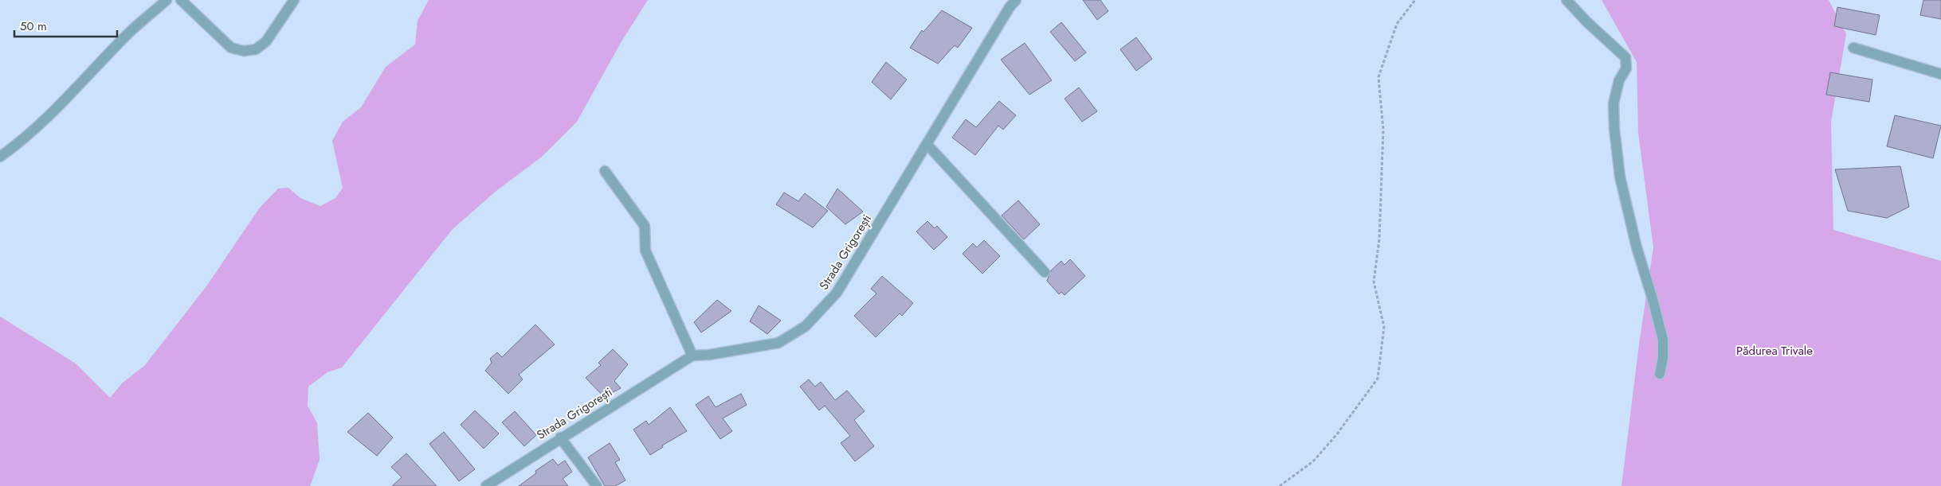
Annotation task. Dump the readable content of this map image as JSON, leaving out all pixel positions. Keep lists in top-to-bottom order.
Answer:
{
  "streets": {
    "street": ["Strada Grigorești"]
  },
  "parks": ["Pădurea Trivale"],
  "scale_bar": "50 m"
}
